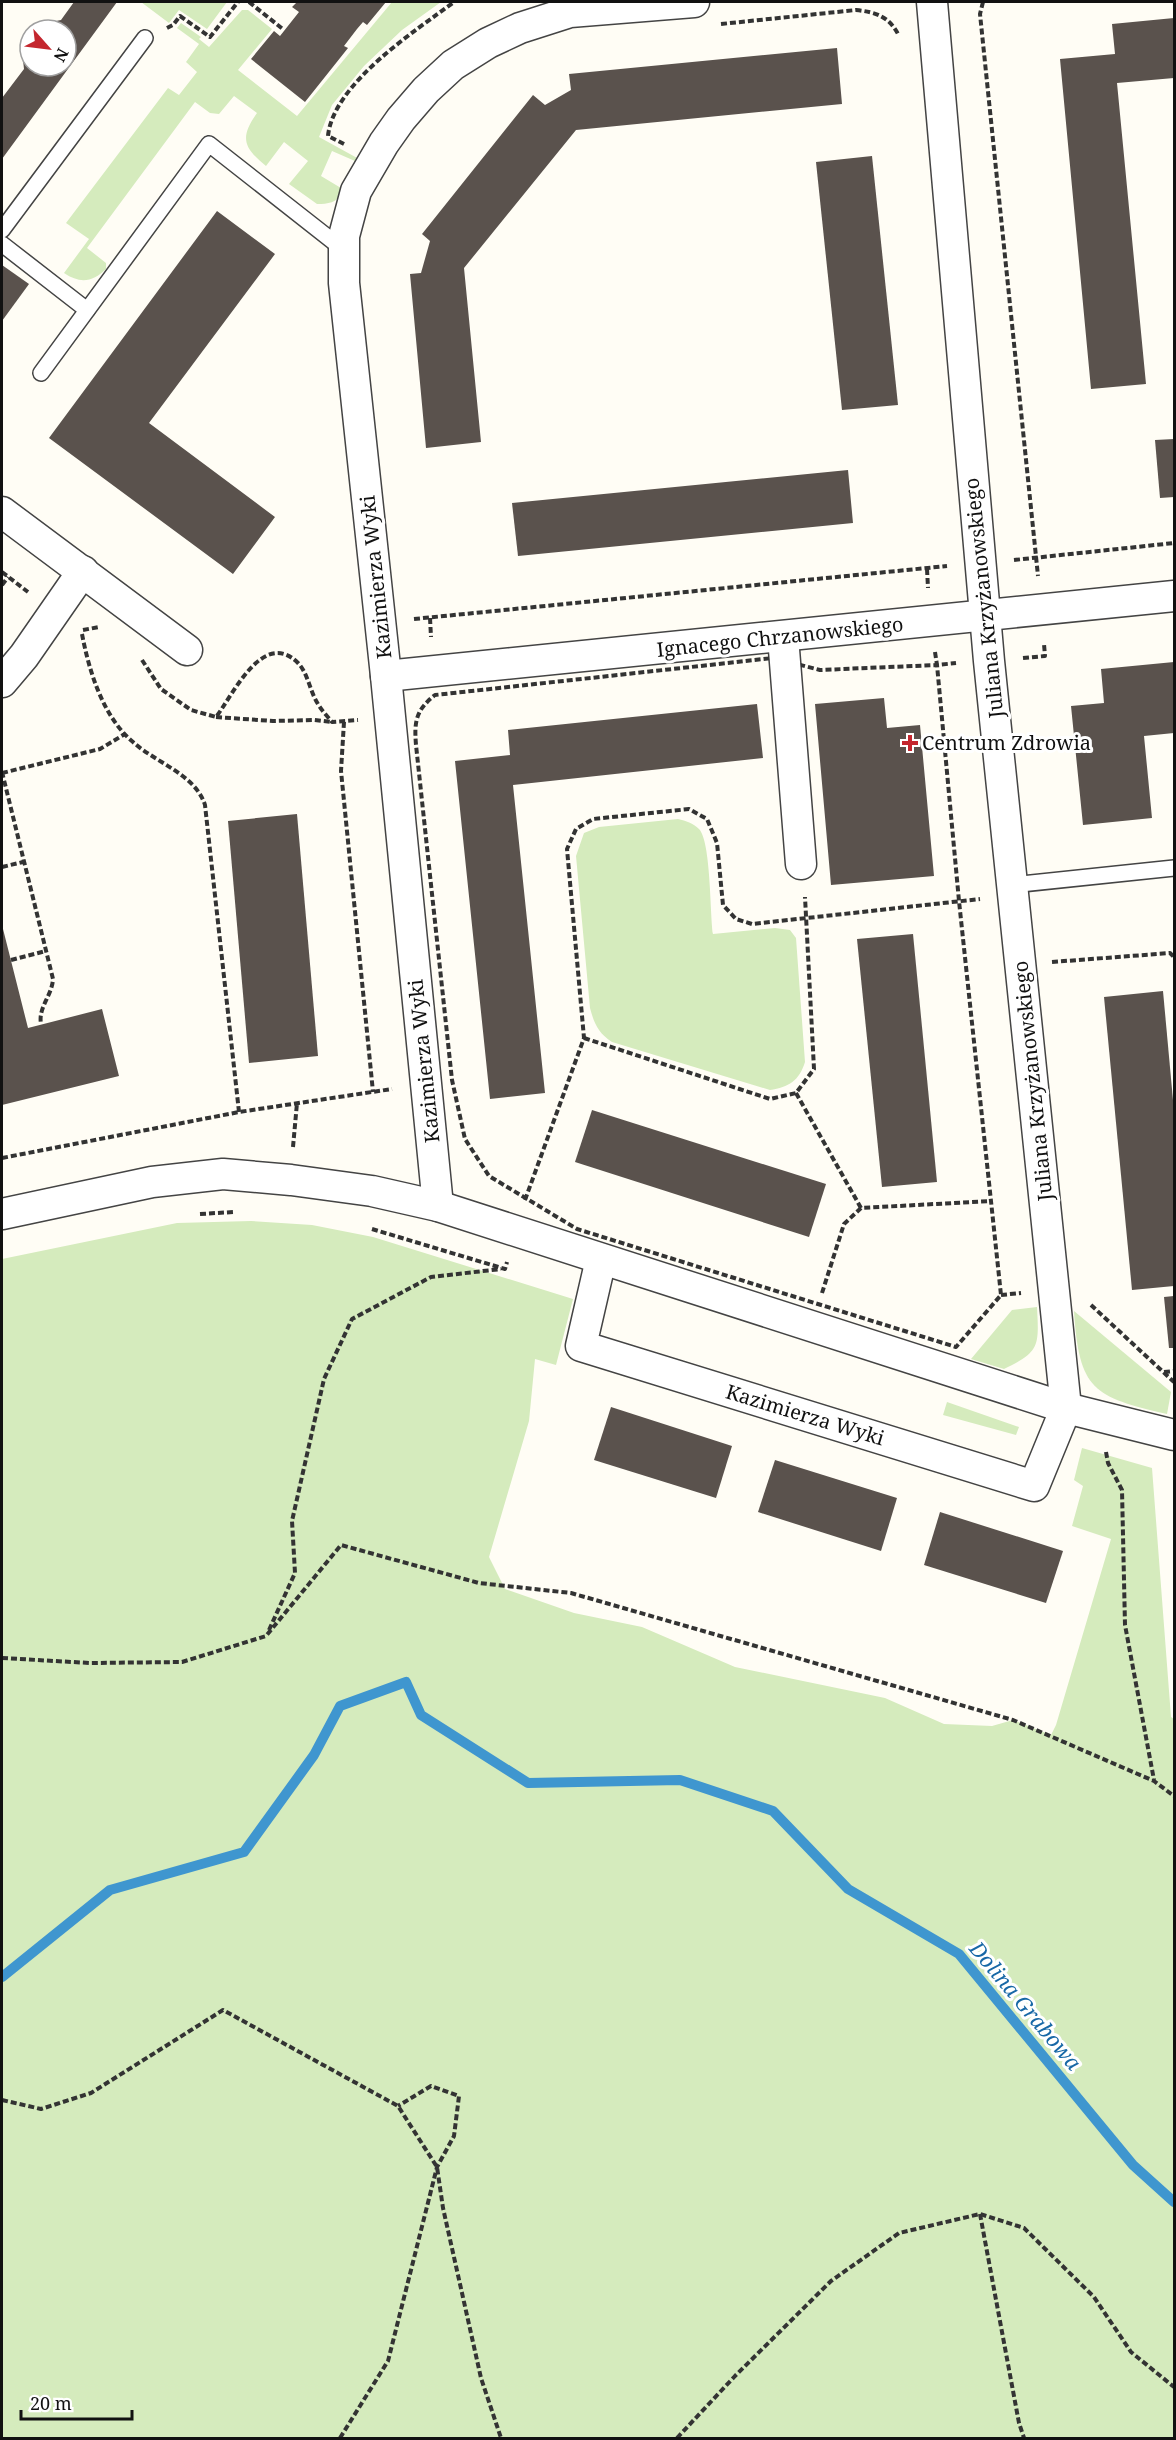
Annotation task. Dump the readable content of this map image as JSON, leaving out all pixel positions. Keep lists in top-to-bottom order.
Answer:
{
  "streets": {
    "street": ["Kazimierza Wyki", "Juliana Krzyżanowskiego", "Ignacego Chrzanowskiego"]
  },
  "crossings": [
    ["Kazimierza Wyki", "Juliana Krzyżanowskiego"],
    ["Kazimierza Wyki", "Ignacego Chrzanowskiego"],
    ["Juliana Krzyżanowskiego", "Ignacego Chrzanowskiego"]
  ],
  "water": ["Dolina Grabowa"],
  "places": {
    "health": ["Centrum Zdrowia"]
  },
  "scale_bar": "20 m",
  "north": "bottom right"
}
